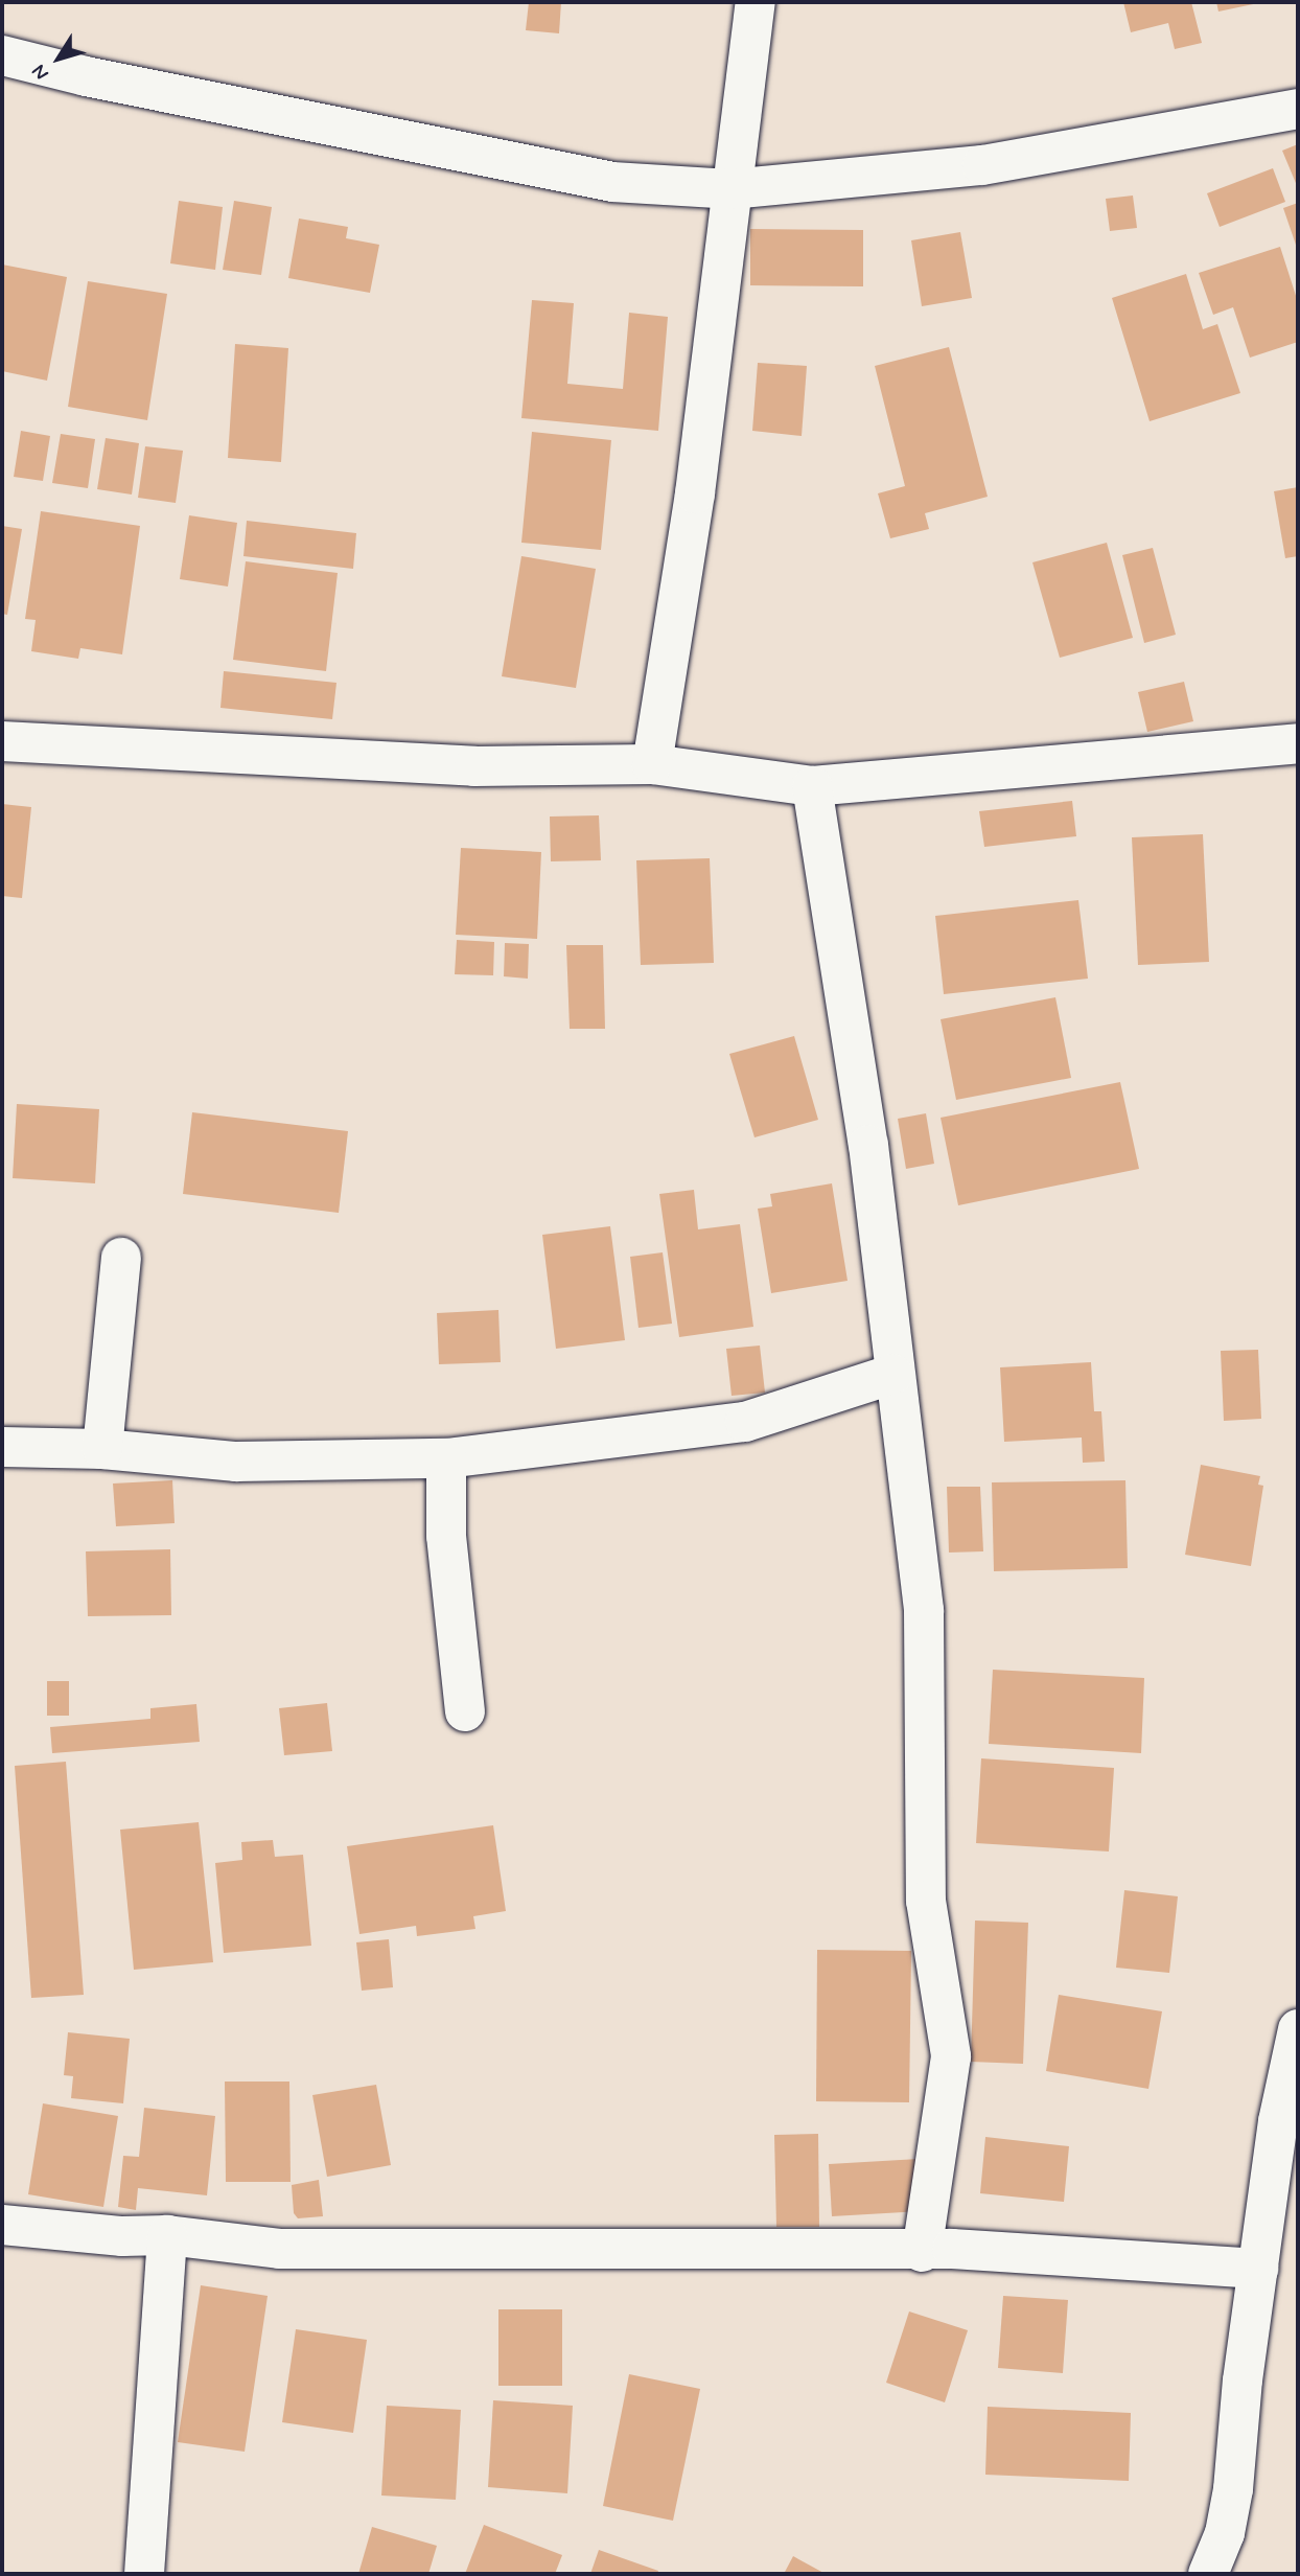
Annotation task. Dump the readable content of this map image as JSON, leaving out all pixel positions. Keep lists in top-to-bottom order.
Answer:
{
  "north": "bottom left"
}
